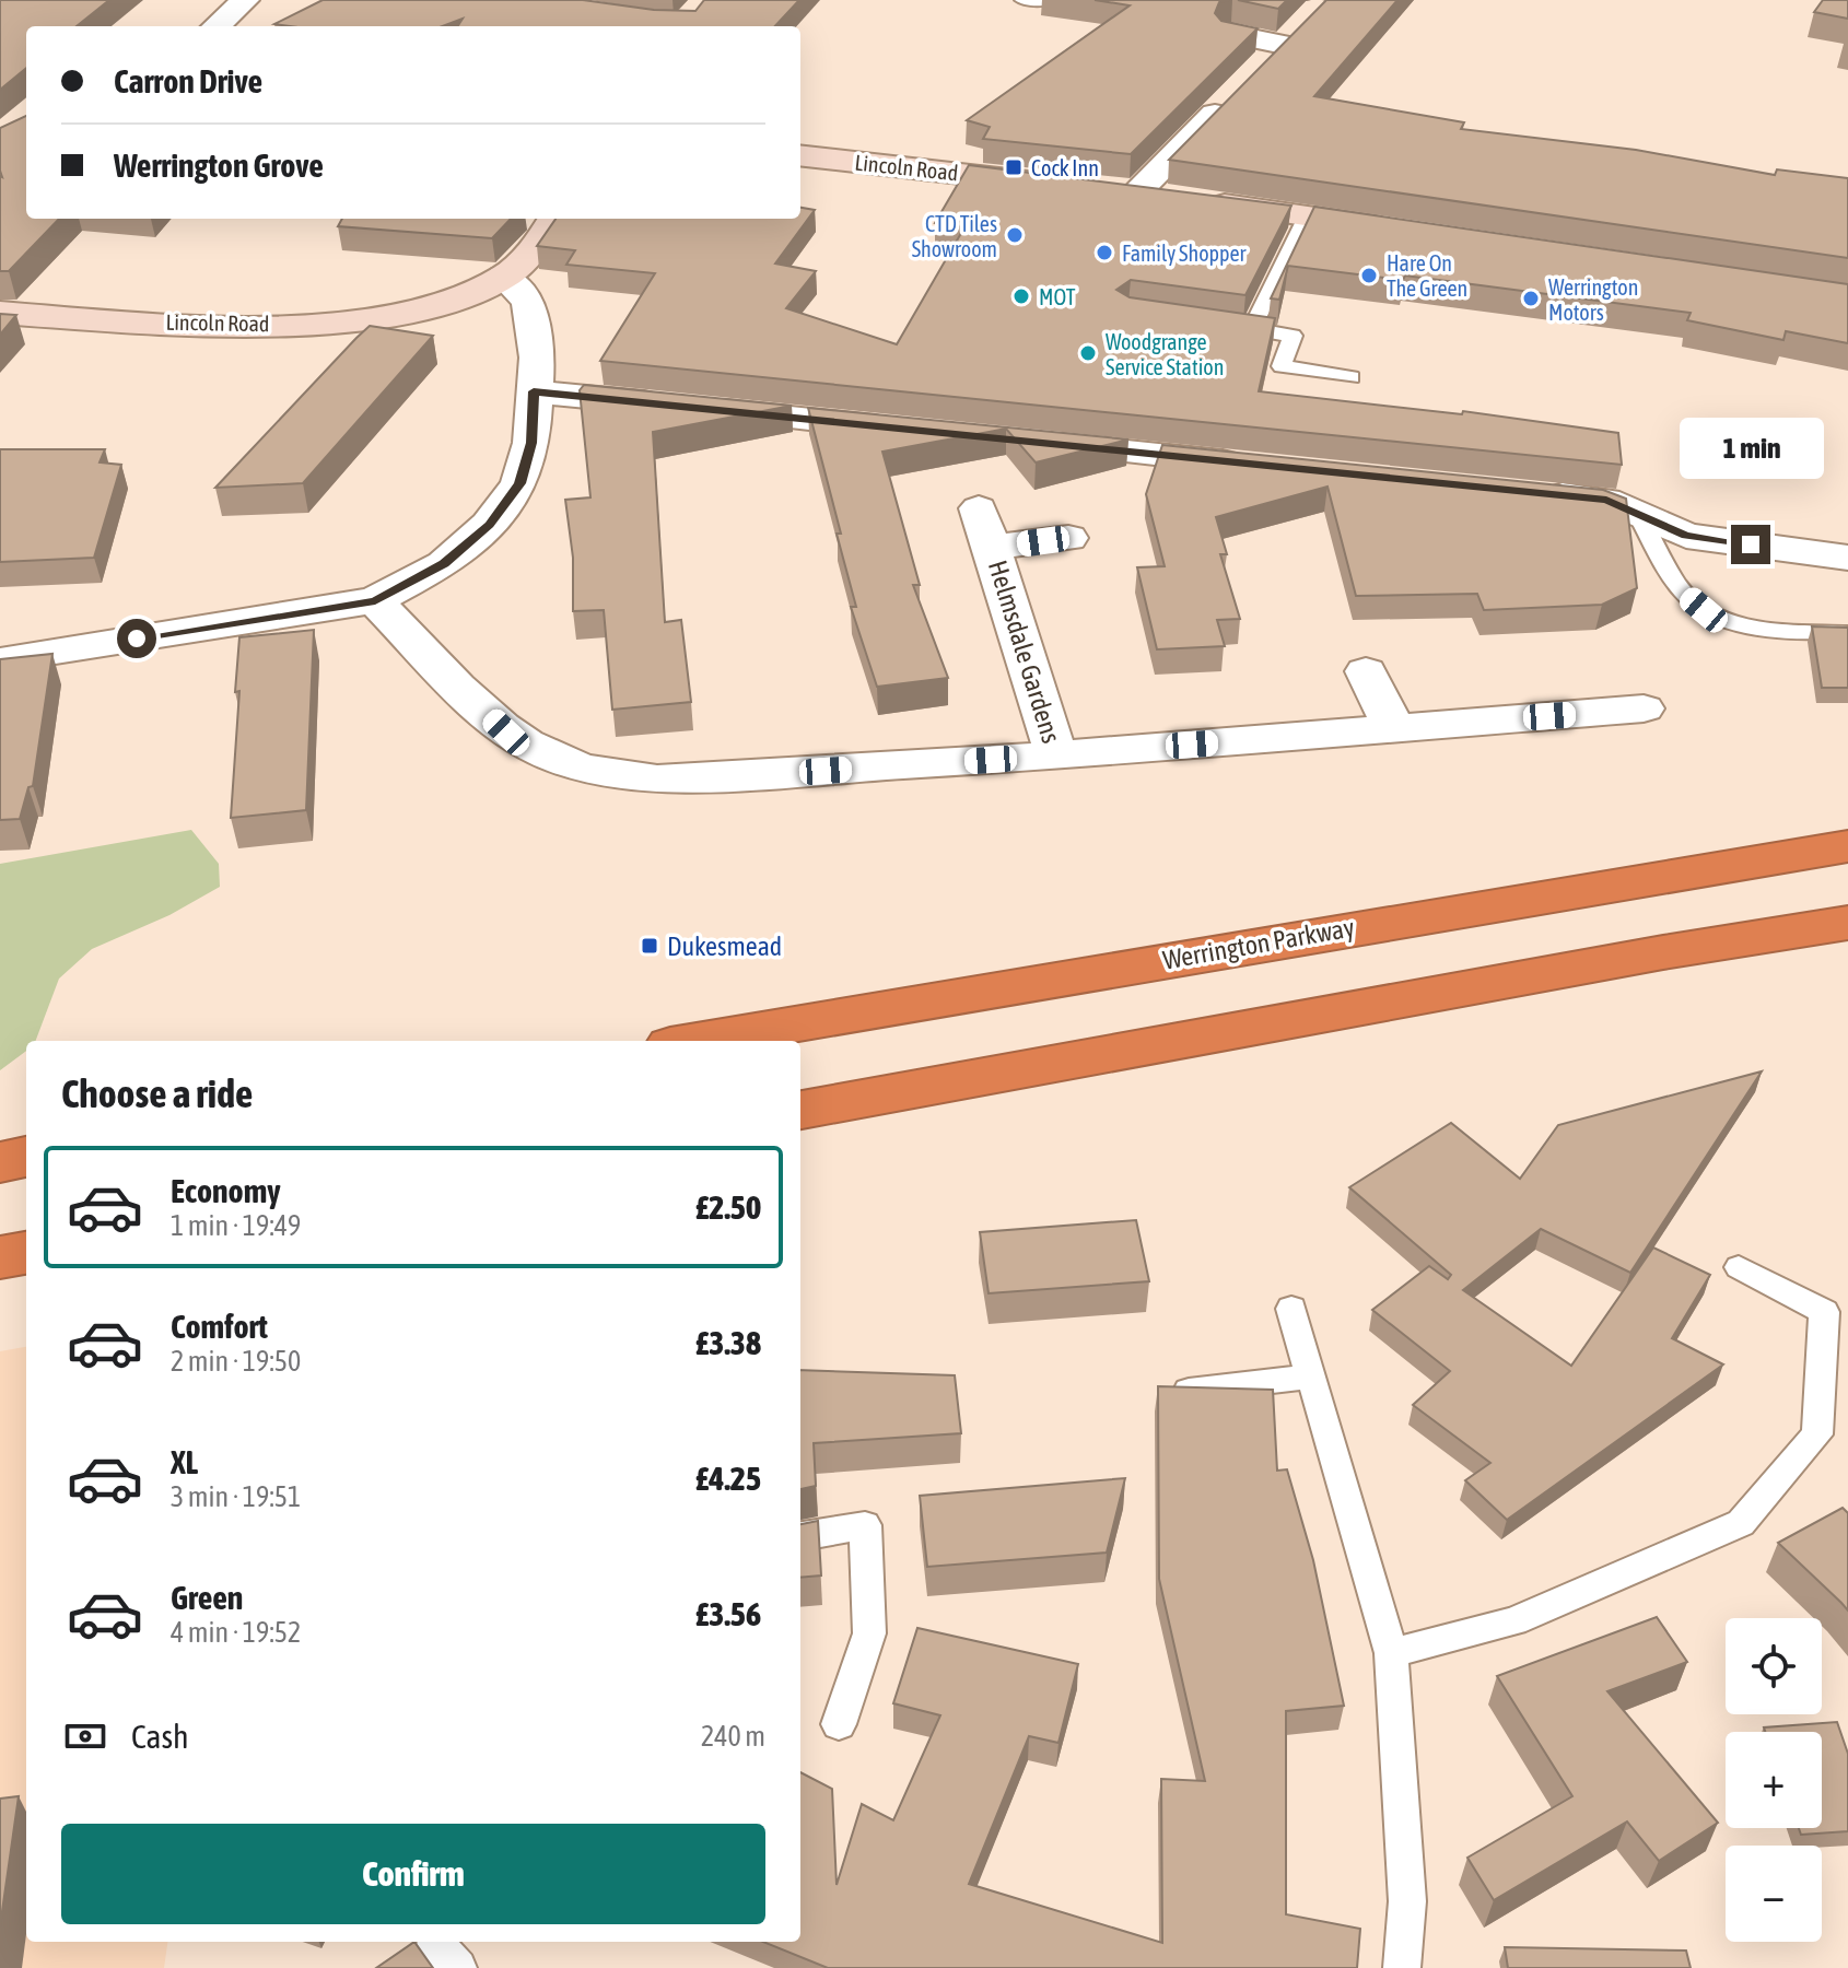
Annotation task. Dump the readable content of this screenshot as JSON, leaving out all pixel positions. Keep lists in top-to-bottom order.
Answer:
{
  "streets": {
    "highway": ["Werrington Parkway"],
    "street": ["Lincoln Road", "Helmsdale Gardens"]
  },
  "places": {
    "transit": ["Cock Inn", "Dukesmead"],
    "other": [
      "CTD Tiles Showroom",
      "Family Shopper",
      "Hare On The Green",
      "MOT",
      "Werrington Motors",
      "Woodgrange Service Station"
    ]
  },
  "page": {
    "banner": ["Carron Drive", "Werrington Grove"],
    "bubble": "1 min",
    "heading": "Choose a ride",
    "list": [
      {
        "name": "Economy",
        "note": "1 min · 19:49",
        "value": "£2.50"
      },
      {
        "name": "Comfort",
        "note": "2 min · 19:50",
        "value": "£3.38"
      },
      {
        "name": "XL",
        "note": "3 min · 19:51",
        "value": "£4.25"
      },
      {
        "name": "Green",
        "note": "4 min · 19:52",
        "value": "£3.56"
      }
    ],
    "map_buttons": ["+", "−"],
    "pay": ["Cash", "240 m"],
    "buttons": "Confirm"
  }
}
